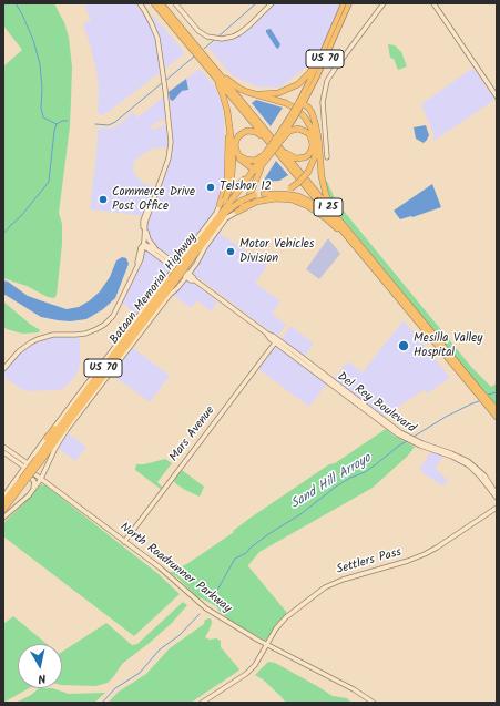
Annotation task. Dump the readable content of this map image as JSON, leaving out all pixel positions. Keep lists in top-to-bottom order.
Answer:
{
  "streets": {
    "highway": ["US 70", "I 25", "Bataan Memorial Highway"],
    "main road": [
      "Del Rey Boulevard",
      "Mars Avenue",
      "Settlers Pass",
      "North Roadrunner Parkway"
    ]
  },
  "crossings": [
    ["US 70", "Bataan Memorial Highway"],
    ["Del Rey Boulevard", "Mars Avenue"],
    ["Mars Avenue", "North Roadrunner Parkway"],
    ["Settlers Pass", "North Roadrunner Parkway"]
  ],
  "water": ["Sand Hill Arroyo"],
  "places": [
    "Telshor 12",
    "Commerce Drive Post Office",
    "Motor Vehicles Division",
    "Mesilla Valley Hospital"
  ],
  "north": "bottom"
}
